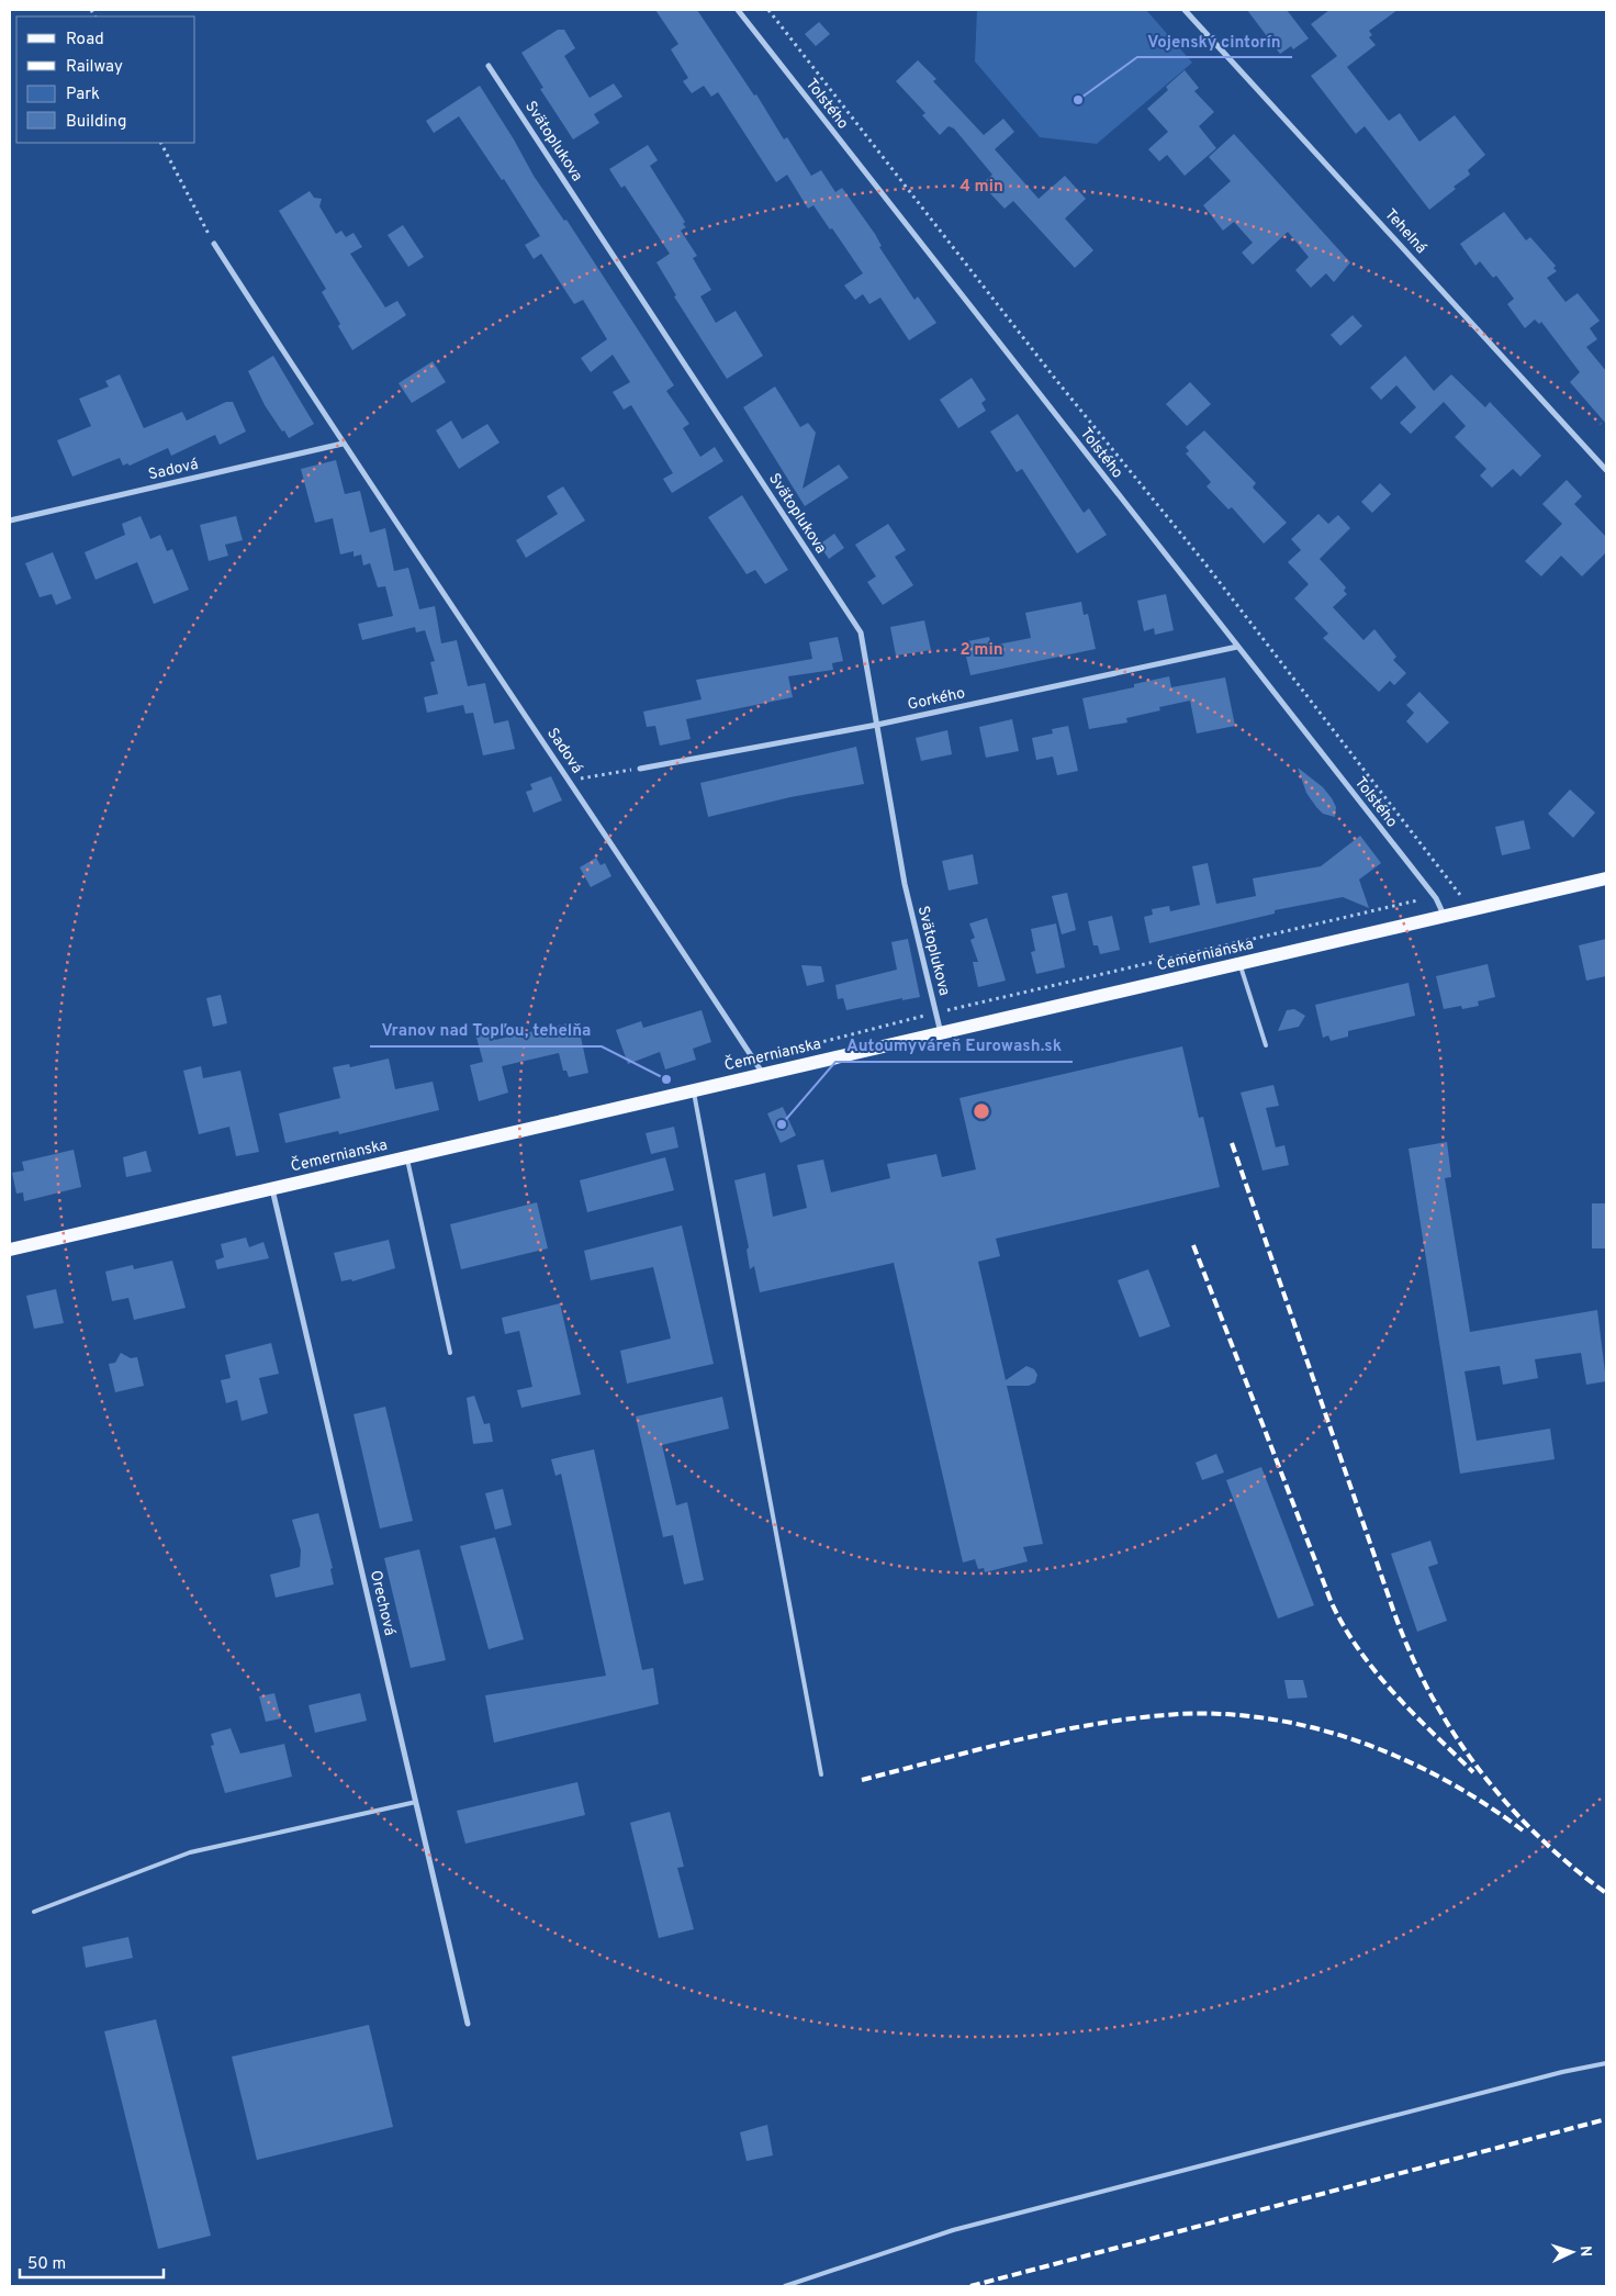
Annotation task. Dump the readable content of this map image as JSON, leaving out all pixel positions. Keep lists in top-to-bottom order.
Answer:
{
  "streets": {
    "main road": ["Čemernianska"],
    "street": [
      "Tolstého",
      "Svätoplukova",
      "Tehelná",
      "Sadová",
      "Gorkého",
      "Orechová"
    ]
  },
  "crossings": [
    ["Tolstého", "Gorkého"],
    ["Tolstého", "Čemernianska"],
    ["Svätoplukova", "Gorkého"],
    ["Svätoplukova", "Čemernianska"],
    ["Sadová", "Čemernianska"],
    ["Čemernianska", "Orechová"]
  ],
  "places": ["Vojenský cintorín", "Vranov nad Topľou, tehelňa", "Autoumyváreň Eurowash.sk"],
  "legend": [
    "Road",
    "Railway",
    "Park",
    "Building"
  ],
  "scale_bar": "50 m",
  "north": "right",
  "rings": ["4 min", "2 min"]
}
